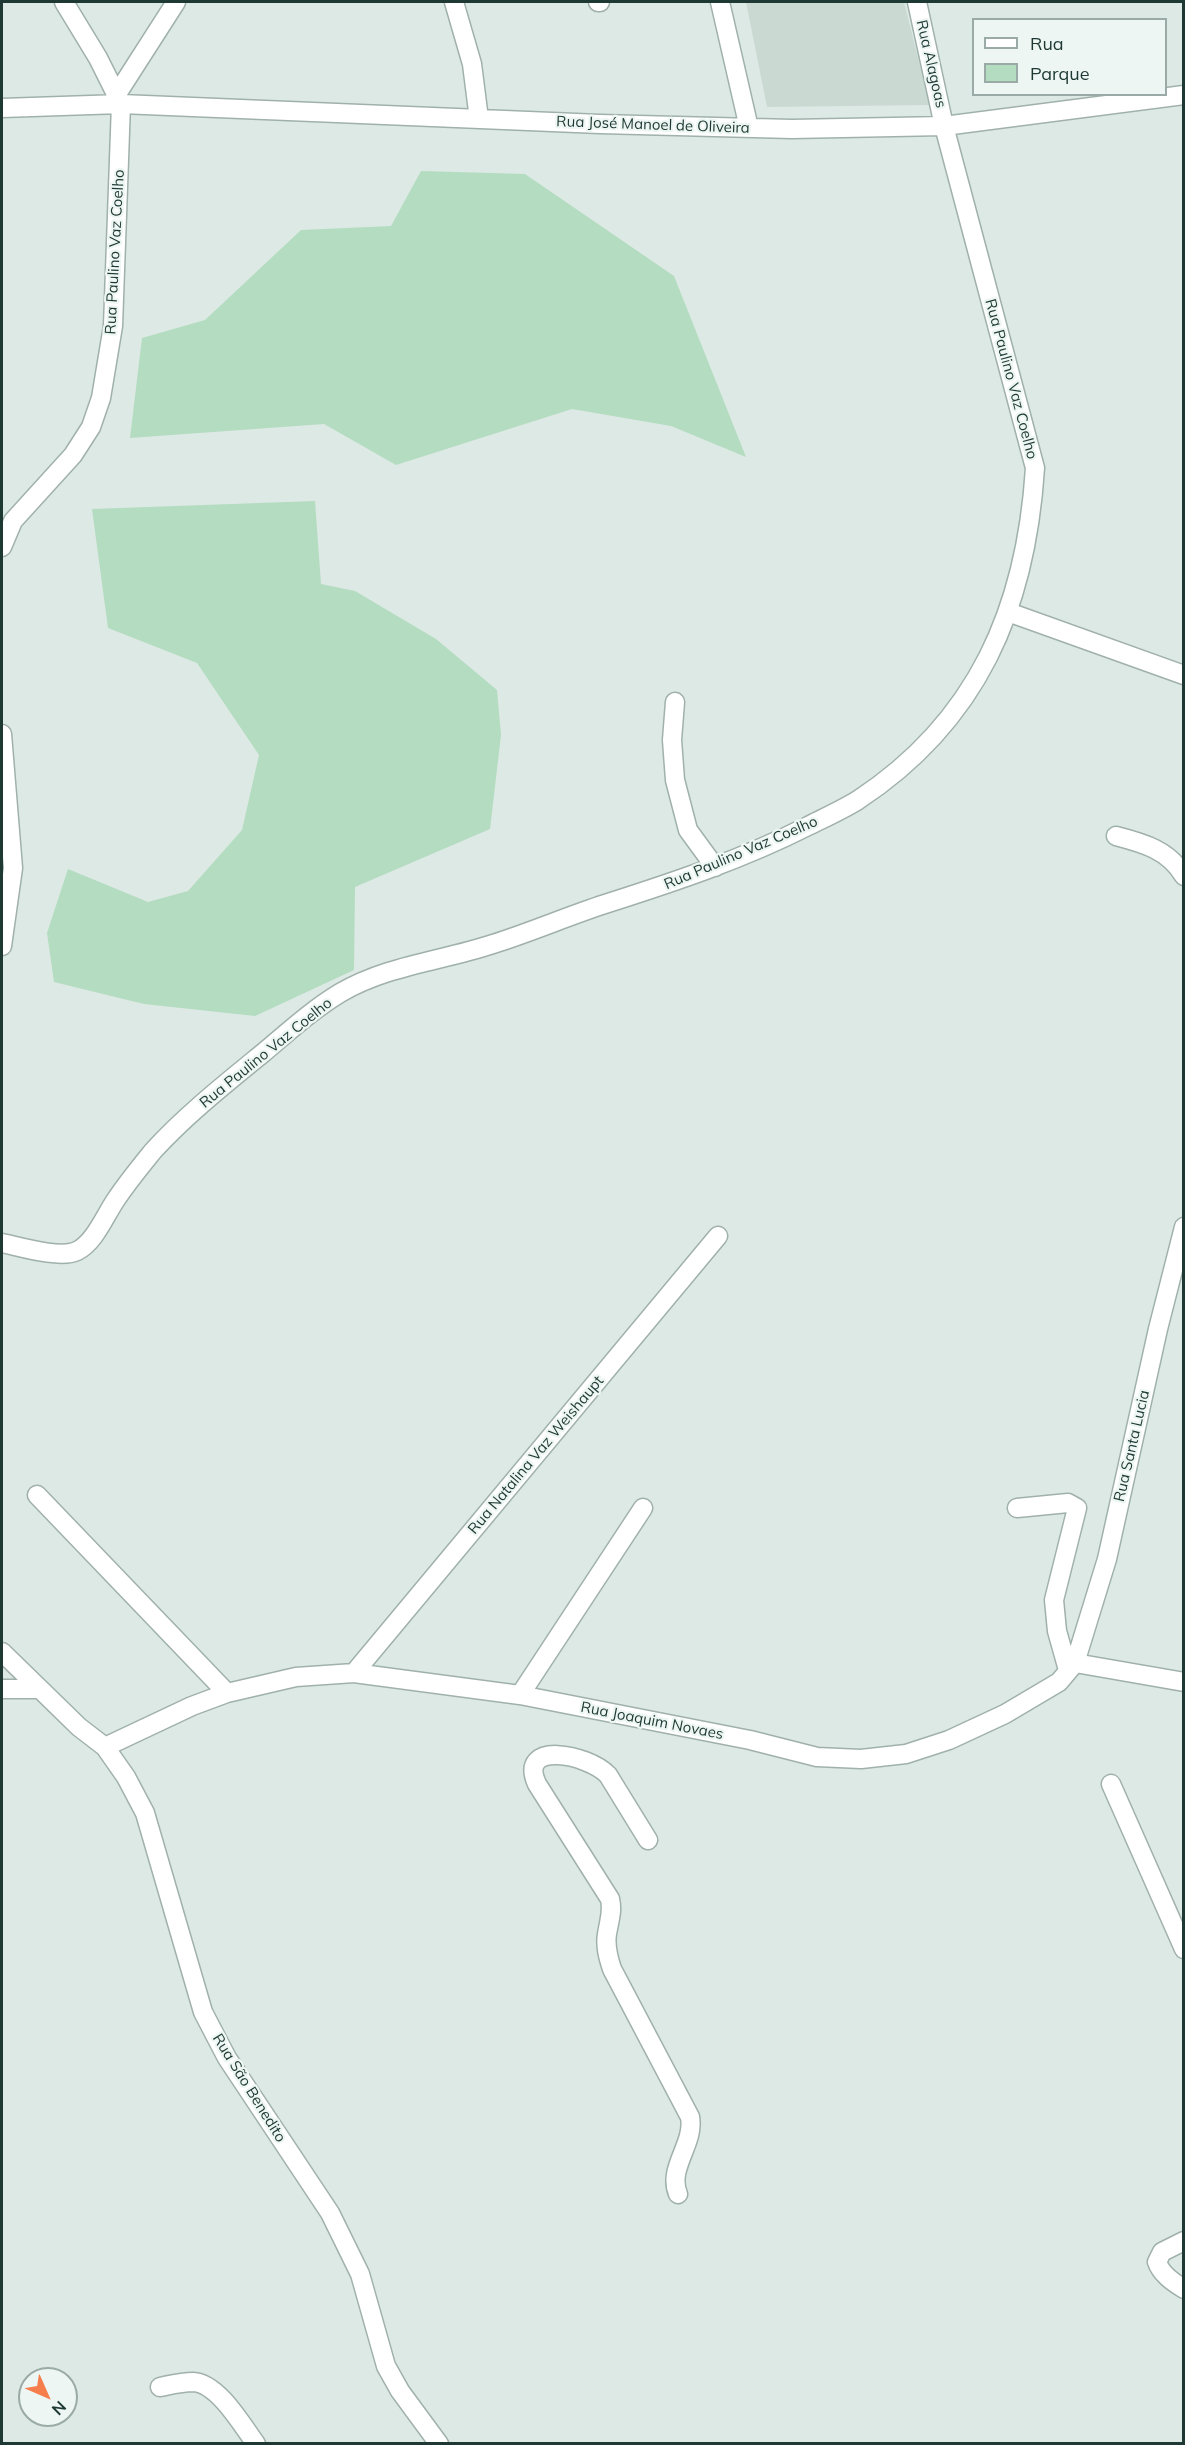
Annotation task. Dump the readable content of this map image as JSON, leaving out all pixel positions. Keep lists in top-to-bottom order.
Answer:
{
  "streets": {
    "street": [
      "Rua Alagoas",
      "Rua José Manoel de Oliveira",
      "Rua Paulino Vaz Coelho",
      "Rua Santa Lucia",
      "Rua Natalina Vaz Weishaupt",
      "Rua Joaquim Novaes",
      "Rua São Benedito"
    ]
  },
  "crossings": [
    ["Rua Alagoas", "Rua José Manoel de Oliveira"],
    ["Rua Alagoas", "Rua Paulino Vaz Coelho"],
    ["Rua José Manoel de Oliveira", "Rua Paulino Vaz Coelho"],
    ["Rua Santa Lucia", "Rua Joaquim Novaes"],
    ["Rua Natalina Vaz Weishaupt", "Rua Joaquim Novaes"],
    ["Rua Joaquim Novaes", "Rua São Benedito"]
  ],
  "legend": ["Rua", "Parque"],
  "north": "bottom right"
}
